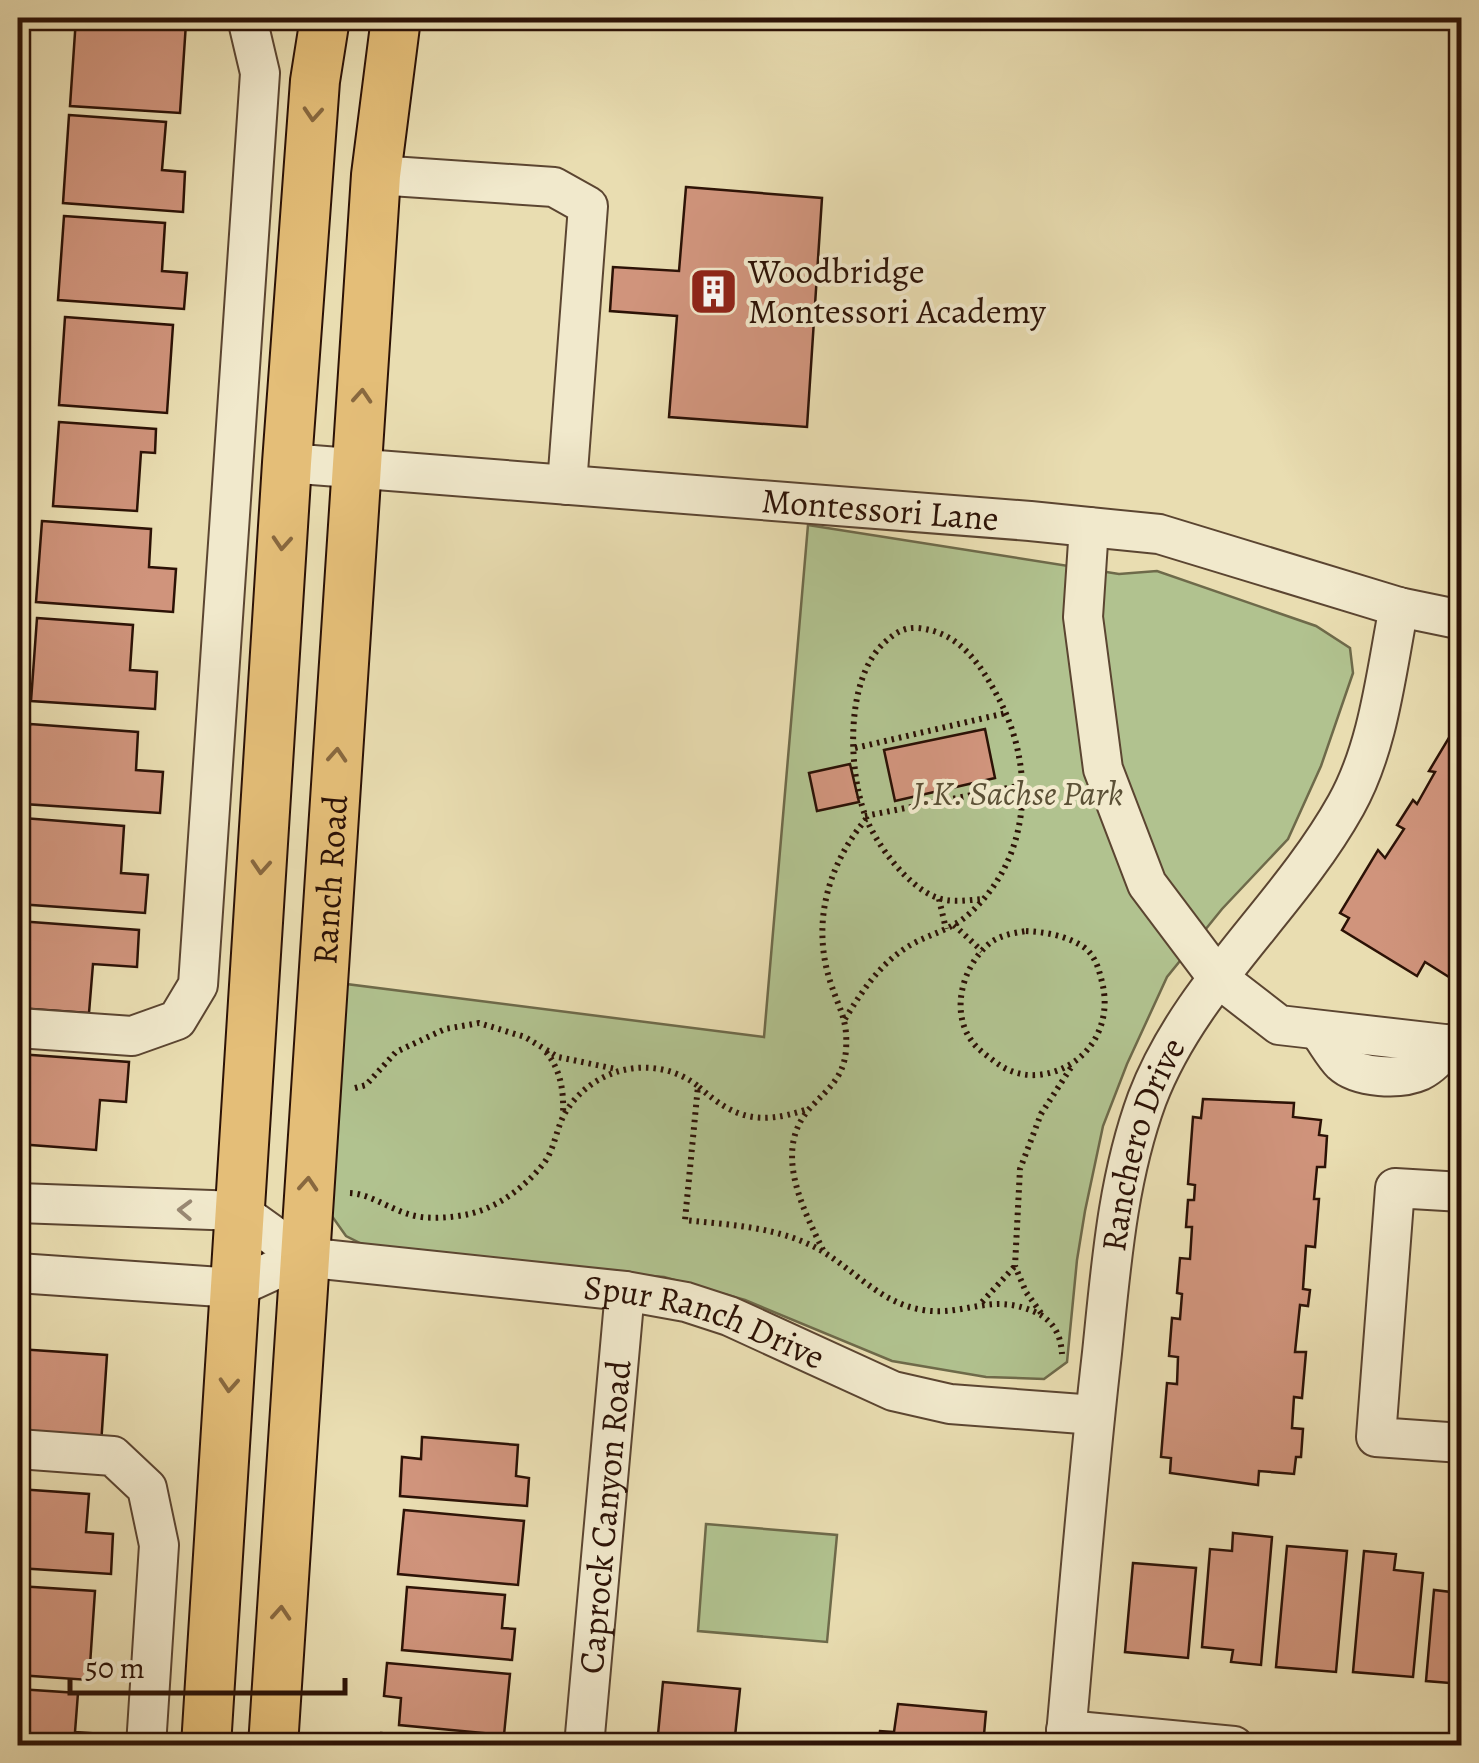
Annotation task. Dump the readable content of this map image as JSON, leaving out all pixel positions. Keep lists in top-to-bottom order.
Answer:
{
  "streets": {
    "main road": ["Ranch Road"],
    "street": [
      "Montessori Lane",
      "Ranchero Drive",
      "Spur Ranch Drive",
      "Caprock Canyon Road"
    ]
  },
  "crossings": [
    ["Montessori Lane", "Ranch Road"],
    ["Montessori Lane", "Ranchero Drive"],
    ["Ranch Road", "Spur Ranch Drive"],
    ["Ranchero Drive", "Spur Ranch Drive"],
    ["Spur Ranch Drive", "Caprock Canyon Road"]
  ],
  "parks": ["J.K. Sachse Park"],
  "places": {
    "building": ["Woodbridge Montessori Academy"]
  },
  "scale_bar": "50 m"
}
